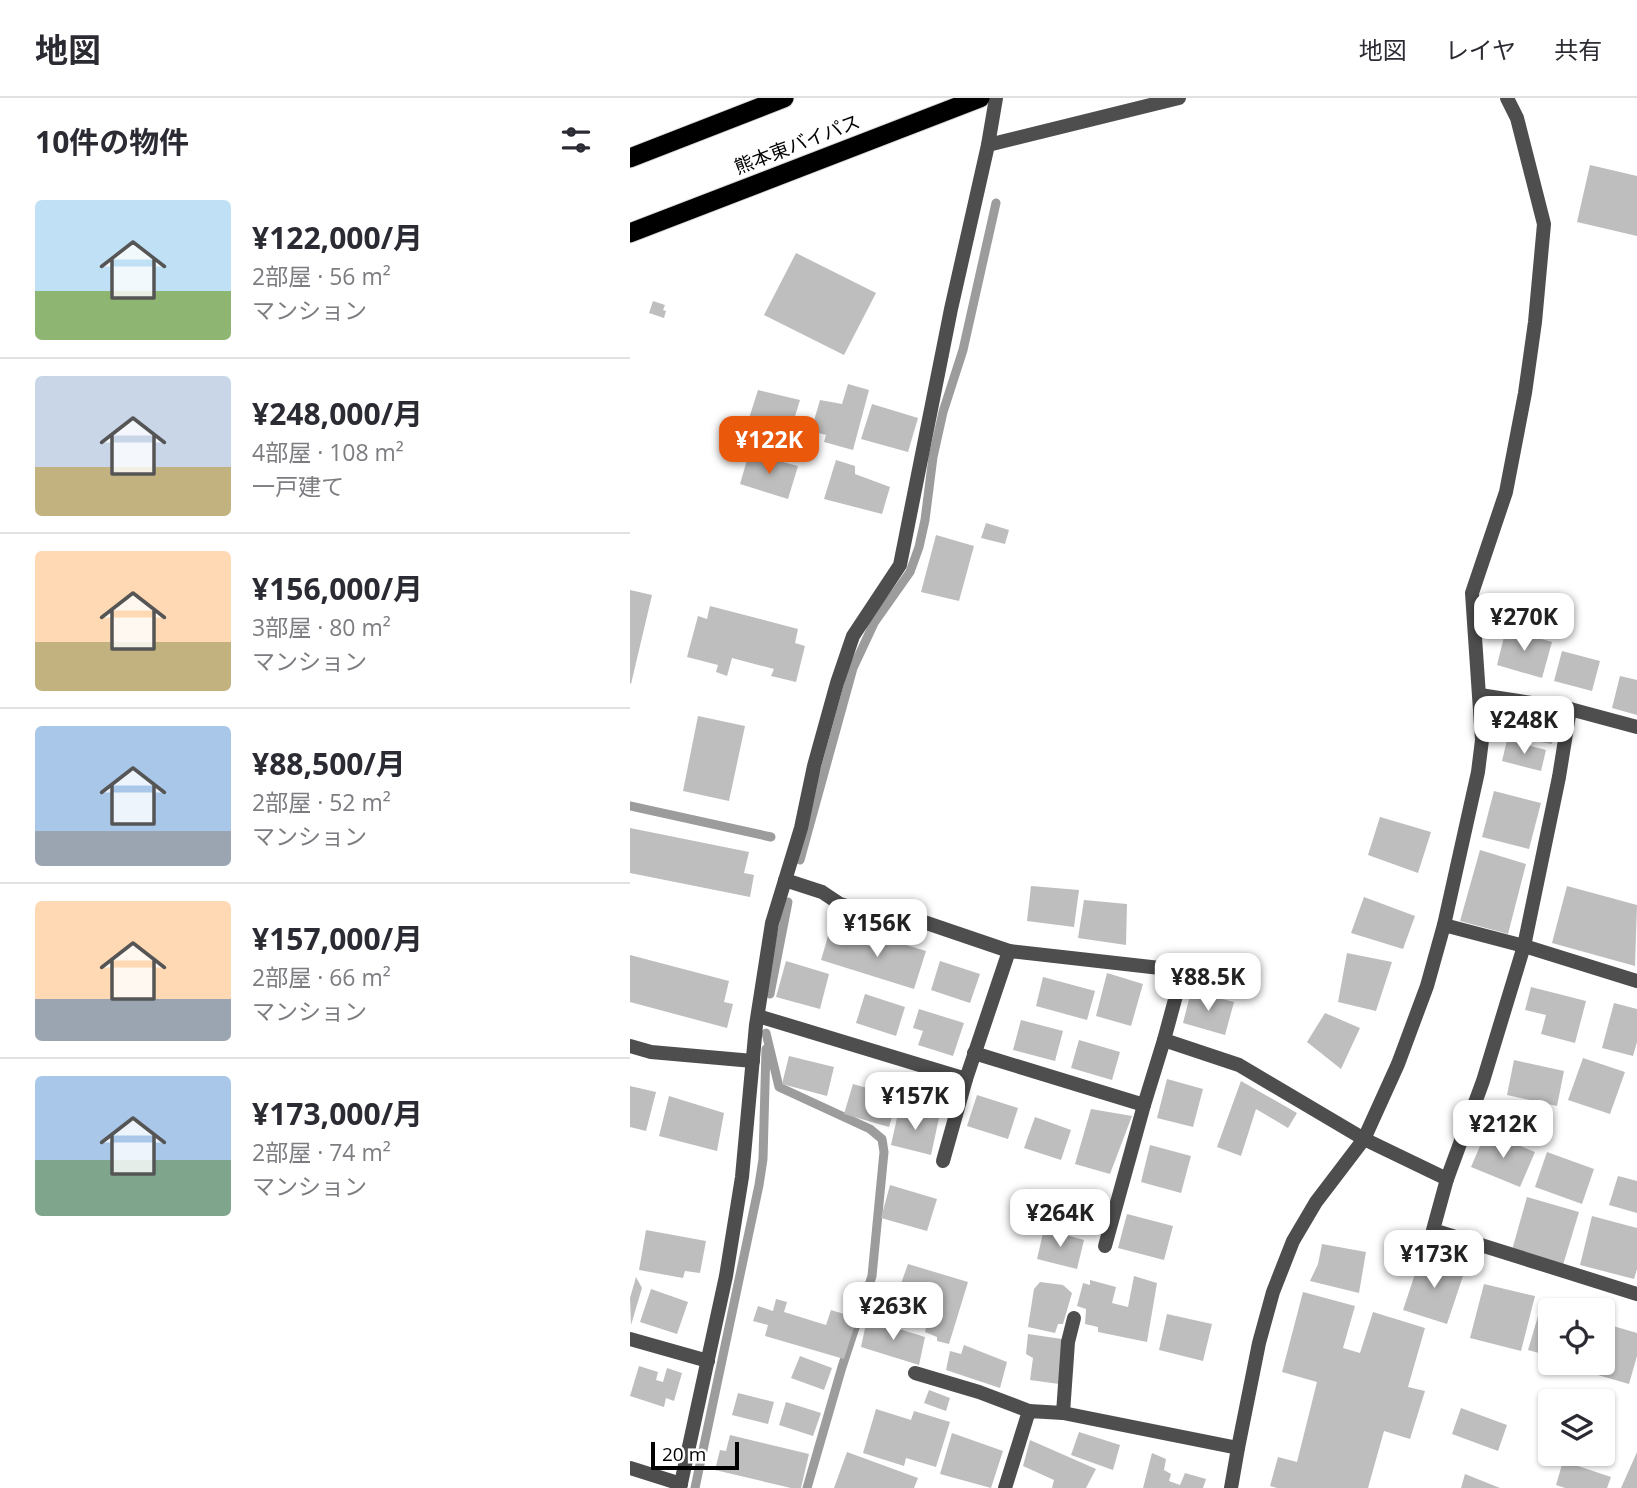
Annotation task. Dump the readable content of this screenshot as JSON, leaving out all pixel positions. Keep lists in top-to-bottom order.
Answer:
{
  "streets": {
    "highway": ["熊本東バイパス"]
  },
  "scale_bar": "20 m",
  "page": {
    "header": "地図",
    "nav": ["地図", "レイヤ", "共有"],
    "heading": "10件の物件",
    "list": [
      {
        "name": "¥122,000/月",
        "note": "2部屋 · 56 m² · マンション"
      },
      {
        "name": "¥248,000/月",
        "note": "4部屋 · 108 m² · 一戸建て"
      },
      {
        "name": "¥156,000/月",
        "note": "3部屋 · 80 m² · マンション"
      },
      {
        "name": "¥88,500/月",
        "note": "2部屋 · 52 m² · マンション"
      },
      {
        "name": "¥157,000/月",
        "note": "2部屋 · 66 m² · マンション"
      },
      {
        "name": "¥173,000/月",
        "note": "2部屋 · 74 m² · マンション"
      }
    ],
    "price": [
      "¥122K",
      "¥270K",
      "¥248K",
      "¥156K",
      "¥88.5K",
      "¥157K",
      "¥212K",
      "¥264K",
      "¥173K",
      "¥263K"
    ],
    "scale": "20 m"
  }
}
